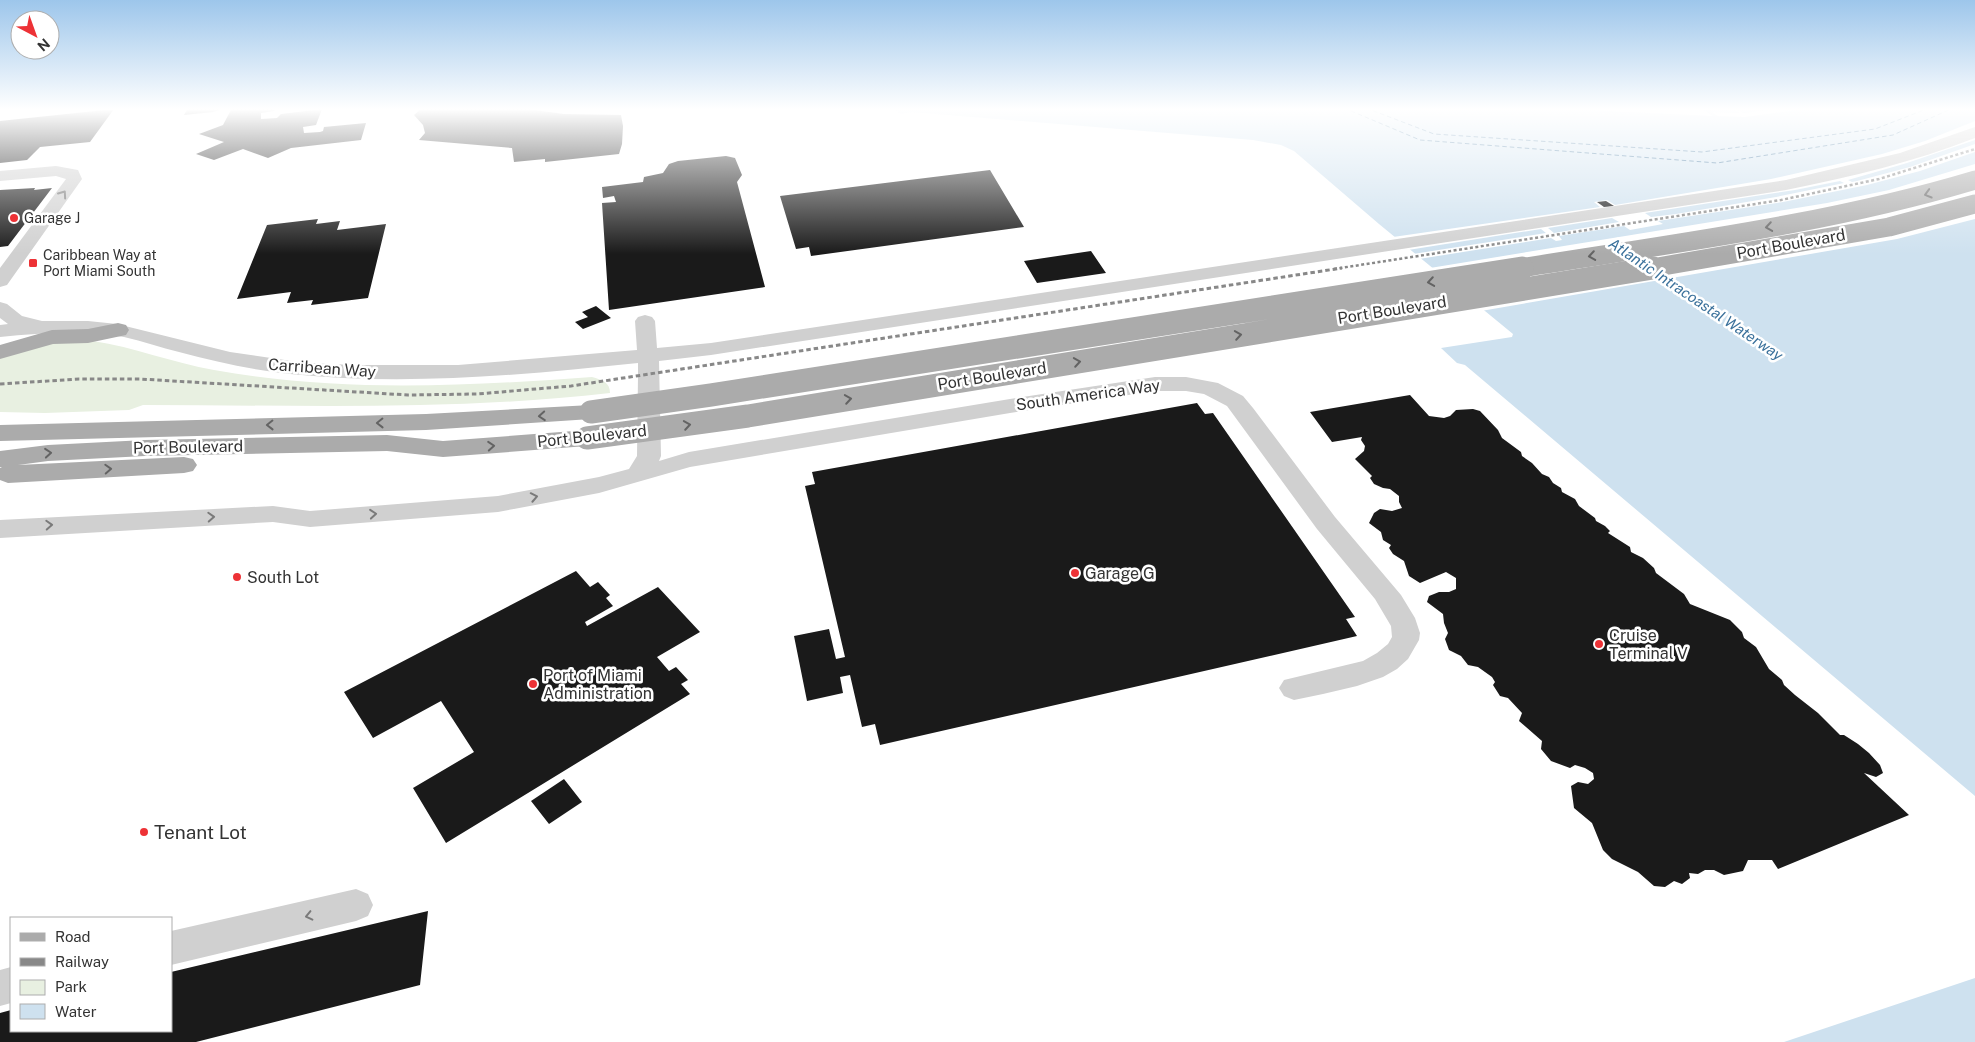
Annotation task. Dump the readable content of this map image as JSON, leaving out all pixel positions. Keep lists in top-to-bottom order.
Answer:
{
  "streets": {
    "main road": ["Port Boulevard"],
    "street": ["Carribean Way", "South America Way"]
  },
  "one_way": ["South America Way"],
  "water": ["Atlantic Intracoastal Waterway"],
  "places": {
    "other": [
      "Garage J",
      "Garage G",
      "South Lot",
      "Cruise Terminal V",
      "Port of Miami Administration",
      "Tenant Lot"
    ],
    "transit": ["Caribbean Way at Port Miami South"]
  },
  "legend": [
    "Road",
    "Railway",
    "Park",
    "Water"
  ],
  "north": "bottom right"
}
